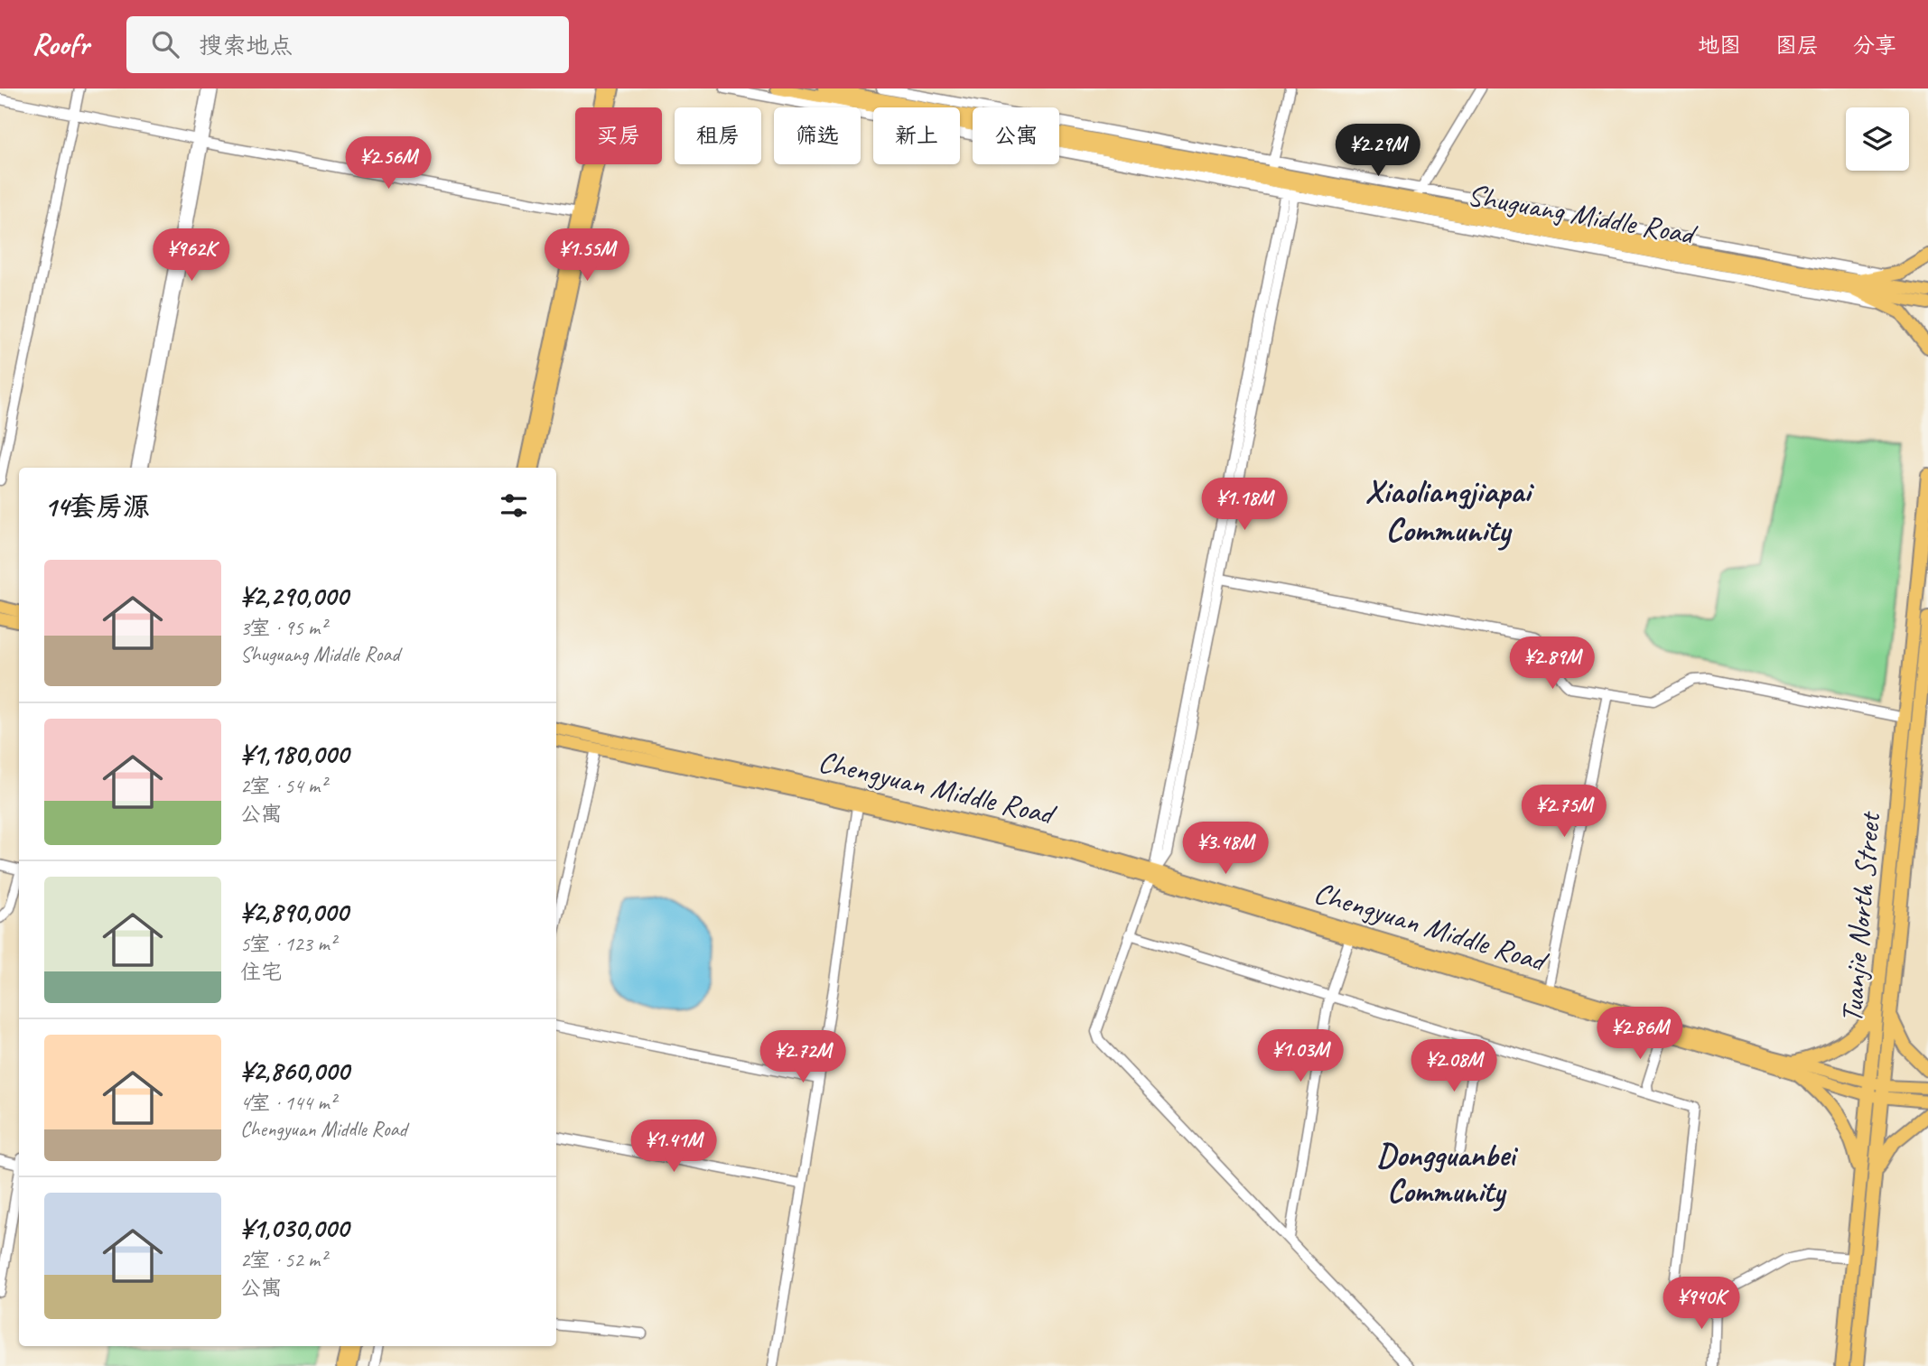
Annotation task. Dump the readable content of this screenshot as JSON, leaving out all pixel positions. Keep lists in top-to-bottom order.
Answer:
{
  "streets": {
    "highway": ["Tuanjie North Street"],
    "main road": ["Shuguang Middle Road", "Chengyuan Middle Road"]
  },
  "crossings": [
    ["Chengyuan Middle Road", "Tuanjie North Street"]
  ],
  "districts": ["Xiaoliangjiapai Community", "Dongguanbei Community"],
  "page": {
    "header": "Roofr",
    "search": "搜索地点",
    "nav": ["地图", "图层", "分享"],
    "chip": [
      "买房",
      "租房",
      "筛选",
      "新上",
      "公寓"
    ],
    "price": [
      "¥2.29M",
      "¥2.56M",
      "¥962K",
      "¥1.55M",
      "¥1.18M",
      "¥2.89M",
      "¥2.75M",
      "¥3.48M",
      "¥2.86M",
      "¥1.03M",
      "¥2.72M",
      "¥2.08M",
      "¥1.41M",
      "¥940K"
    ],
    "heading": "14套房源",
    "list": [
      {
        "name": "¥2,290,000",
        "note": "3室 · 95 m² · Shuguang Middle Road"
      },
      {
        "name": "¥1,180,000",
        "note": "2室 · 54 m² · 公寓"
      },
      {
        "name": "¥2,890,000",
        "note": "5室 · 123 m² · 住宅"
      },
      {
        "name": "¥2,860,000",
        "note": "4室 · 144 m² · Chengyuan Middle Road"
      },
      {
        "name": "¥1,030,000",
        "note": "2室 · 52 m² · 公寓"
      }
    ]
  }
}
